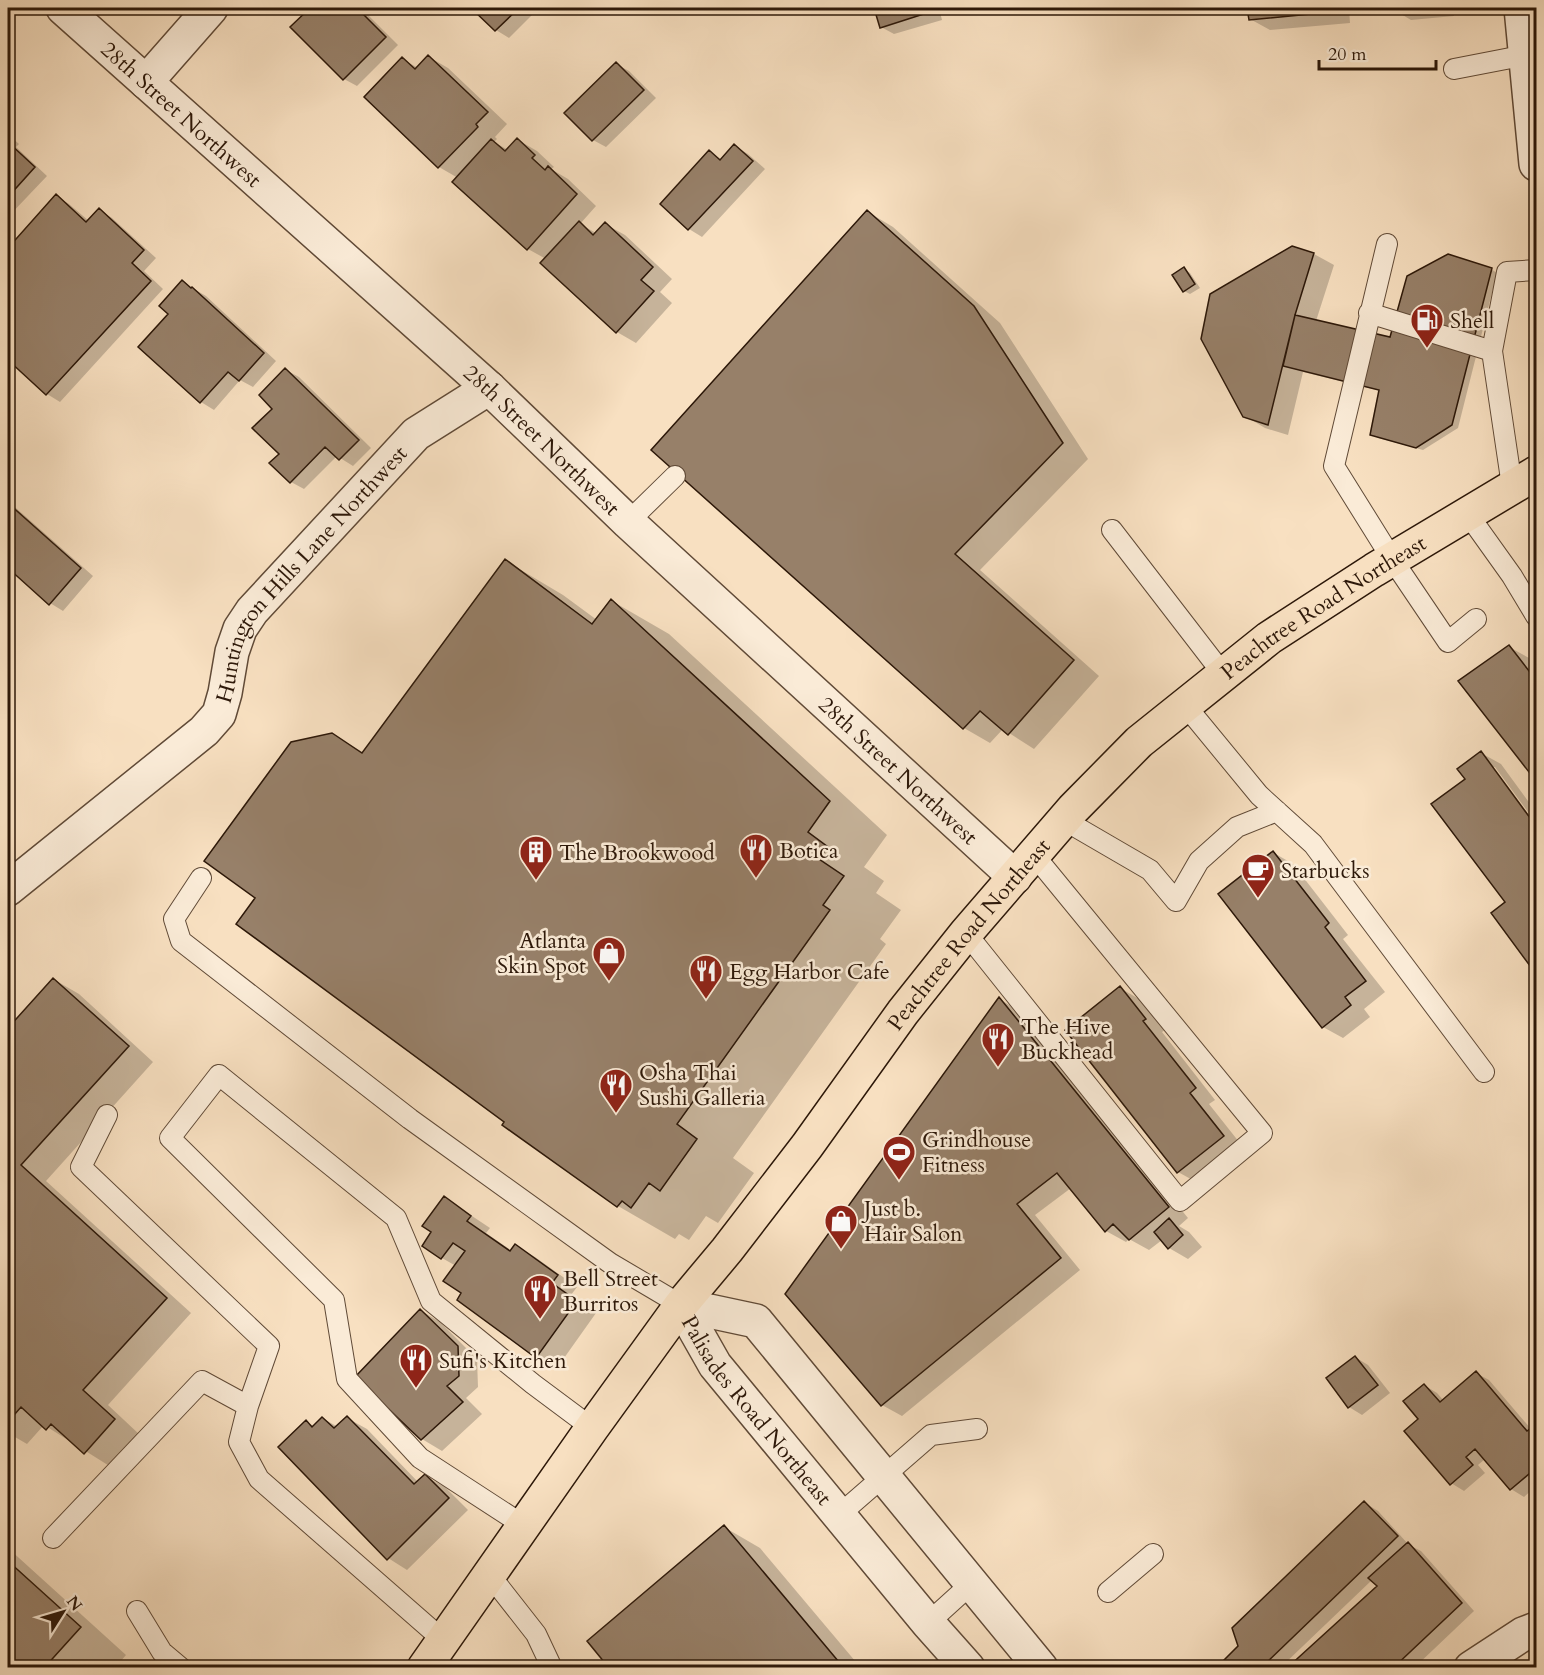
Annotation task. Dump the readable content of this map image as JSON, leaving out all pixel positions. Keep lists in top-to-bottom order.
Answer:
{
  "streets": {
    "highway": ["Peachtree Road Northeast"],
    "street": ["28th Street Northwest", "Huntington Hills Lane Northwest", "Palisades Road Northeast"]
  },
  "crossings": [
    ["28th Street Northwest", "Huntington Hills Lane Northwest"],
    ["28th Street Northwest", "Peachtree Road Northeast"],
    ["Peachtree Road Northeast", "Palisades Road Northeast"]
  ],
  "places": {
    "fuel station": ["Shell"],
    "restaurant": [
      "Botica",
      "Egg Harbor Cafe",
      "The Hive Buckhead",
      "Osha Thai Sushi Galleria",
      "Bell Street Burritos",
      "Sufi's Kitchen"
    ],
    "building": ["The Brookwood"],
    "cafe": ["Starbucks"],
    "shop": ["Atlanta Skin Spot", "Just b. Hair Salon"],
    "sports": ["Grindhouse Fitness"]
  },
  "scale_bar": "20 m",
  "north": "top right"
}
